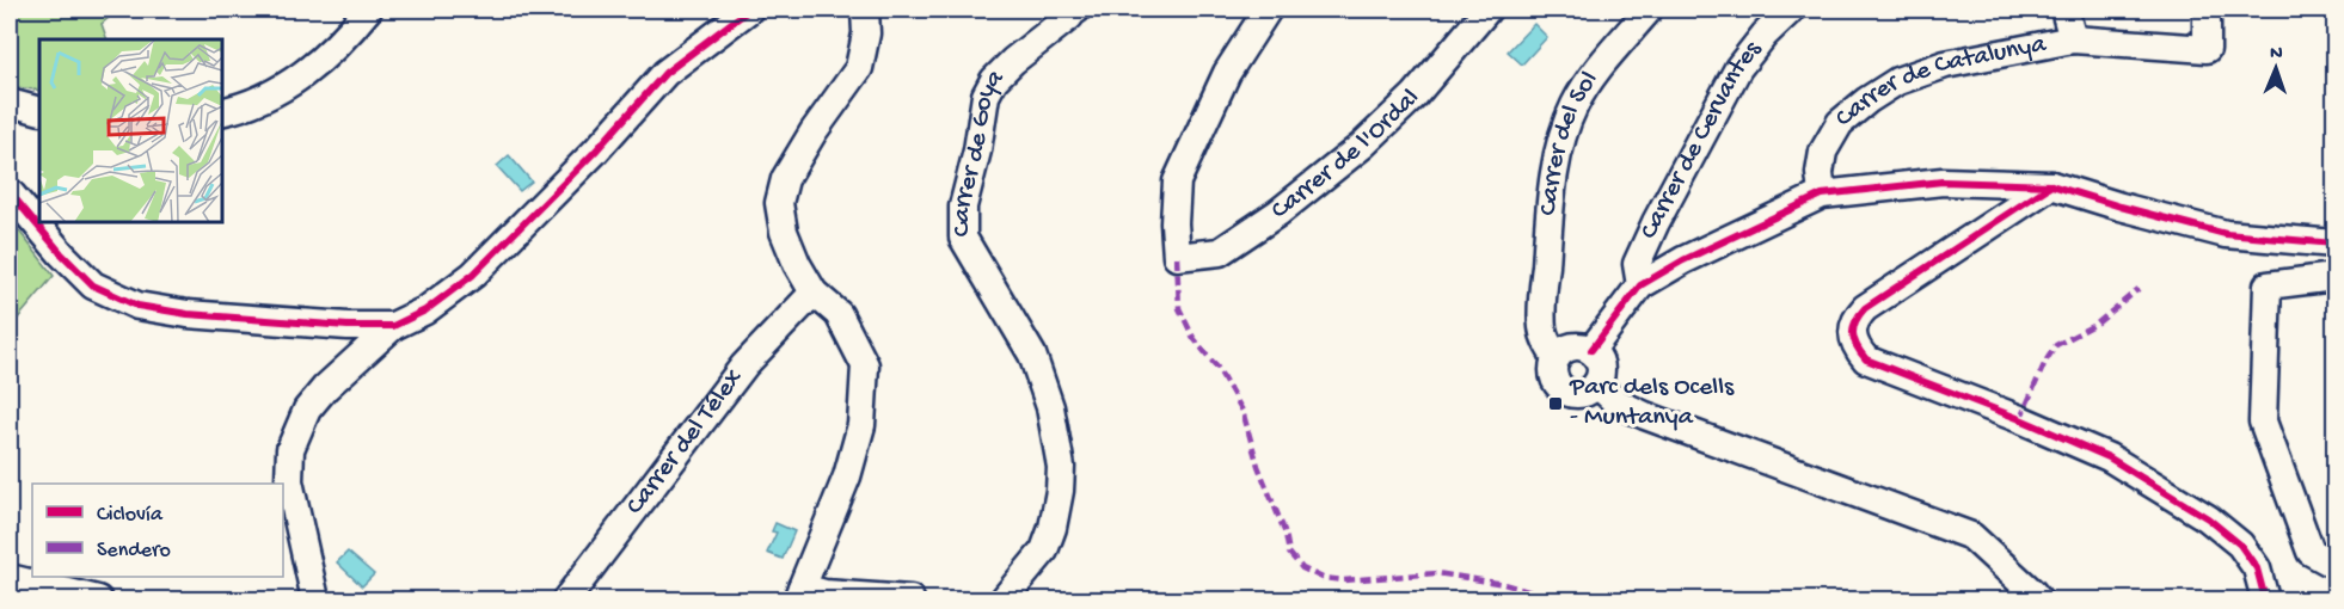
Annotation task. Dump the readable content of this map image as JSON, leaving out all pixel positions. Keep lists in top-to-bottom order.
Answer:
{
  "streets": {
    "street": [
      "Carrer de Catalunya",
      "Carrer de Cervantes",
      "Carrer del Sol",
      "Carrer de l'Ordal",
      "Carrer de Goya",
      "Carrer del Télex"
    ]
  },
  "places": {
    "transit": ["Parc dels Ocells - Muntanya"]
  },
  "legend": ["Ciclovía", "Sendero"],
  "north": "top"
}
